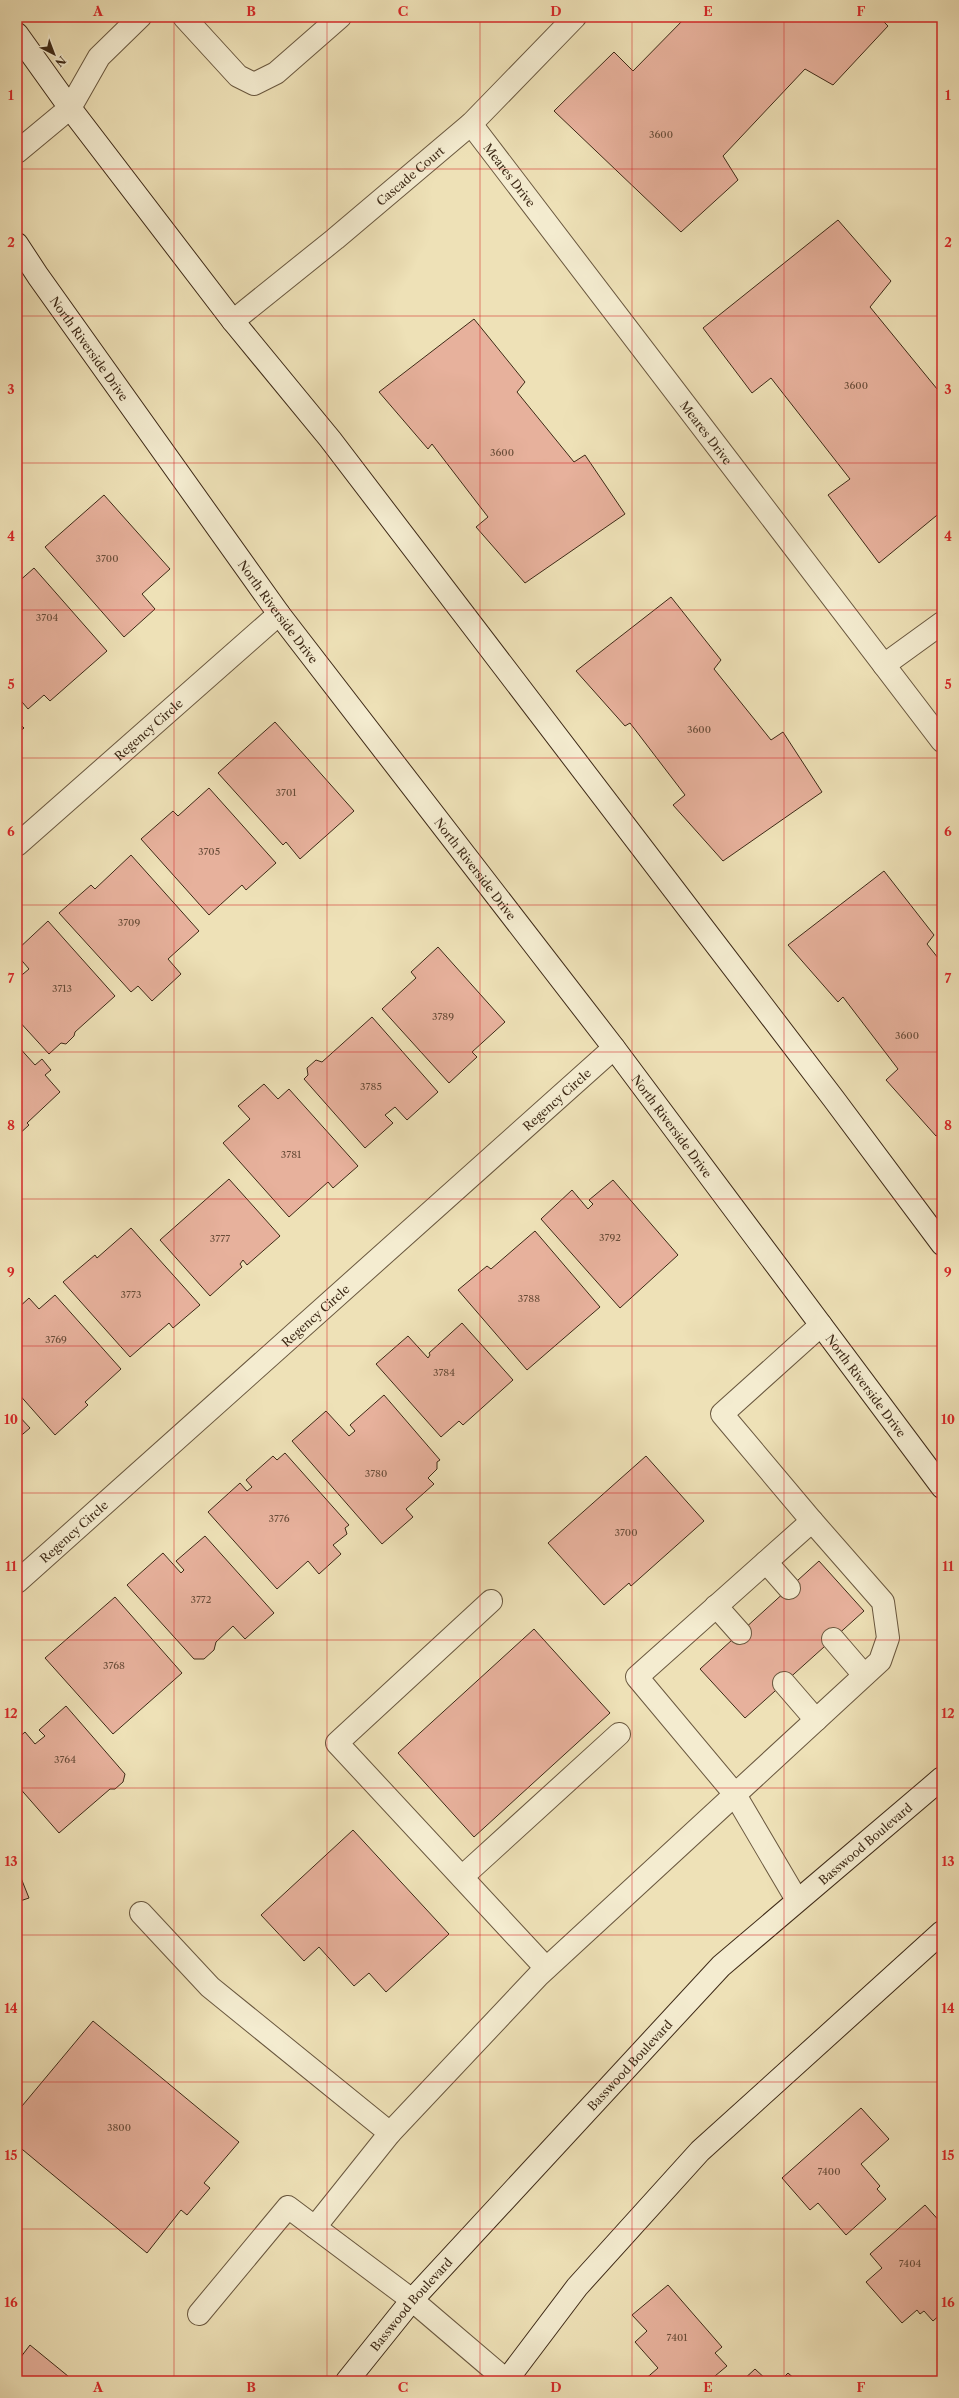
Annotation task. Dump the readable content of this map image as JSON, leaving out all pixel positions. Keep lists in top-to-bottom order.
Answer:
{
  "streets": {
    "main road": [
      "Meares Drive",
      "Cascade Court",
      "North Riverside Drive",
      "Regency Circle",
      "Basswood Boulevard"
    ]
  },
  "crossings": [
    ["Meares Drive", "Cascade Court"],
    ["North Riverside Drive", "Regency Circle"]
  ],
  "house_numbers": [
    "3600",
    "3600",
    "3600",
    "3700",
    "3704",
    "3600",
    "3701",
    "3705",
    "3709",
    "3713",
    "3789",
    "3600",
    "3785",
    "3781",
    "3792",
    "3777",
    "3773",
    "3788",
    "3769",
    "3784",
    "3780",
    "3776",
    "3700",
    "3772",
    "3768",
    "3764",
    "3800",
    "7400",
    "7404",
    "7401"
  ],
  "north": "bottom right",
  "grid": {
    "columns": [
      "A",
      "B",
      "C",
      "D",
      "E",
      "F"
    ],
    "rows": [
      "1",
      "2",
      "3",
      "4",
      "5",
      "6",
      "7",
      "8",
      "9",
      "10",
      "11",
      "12",
      "13",
      "14",
      "15",
      "16"
    ]
  }
}
